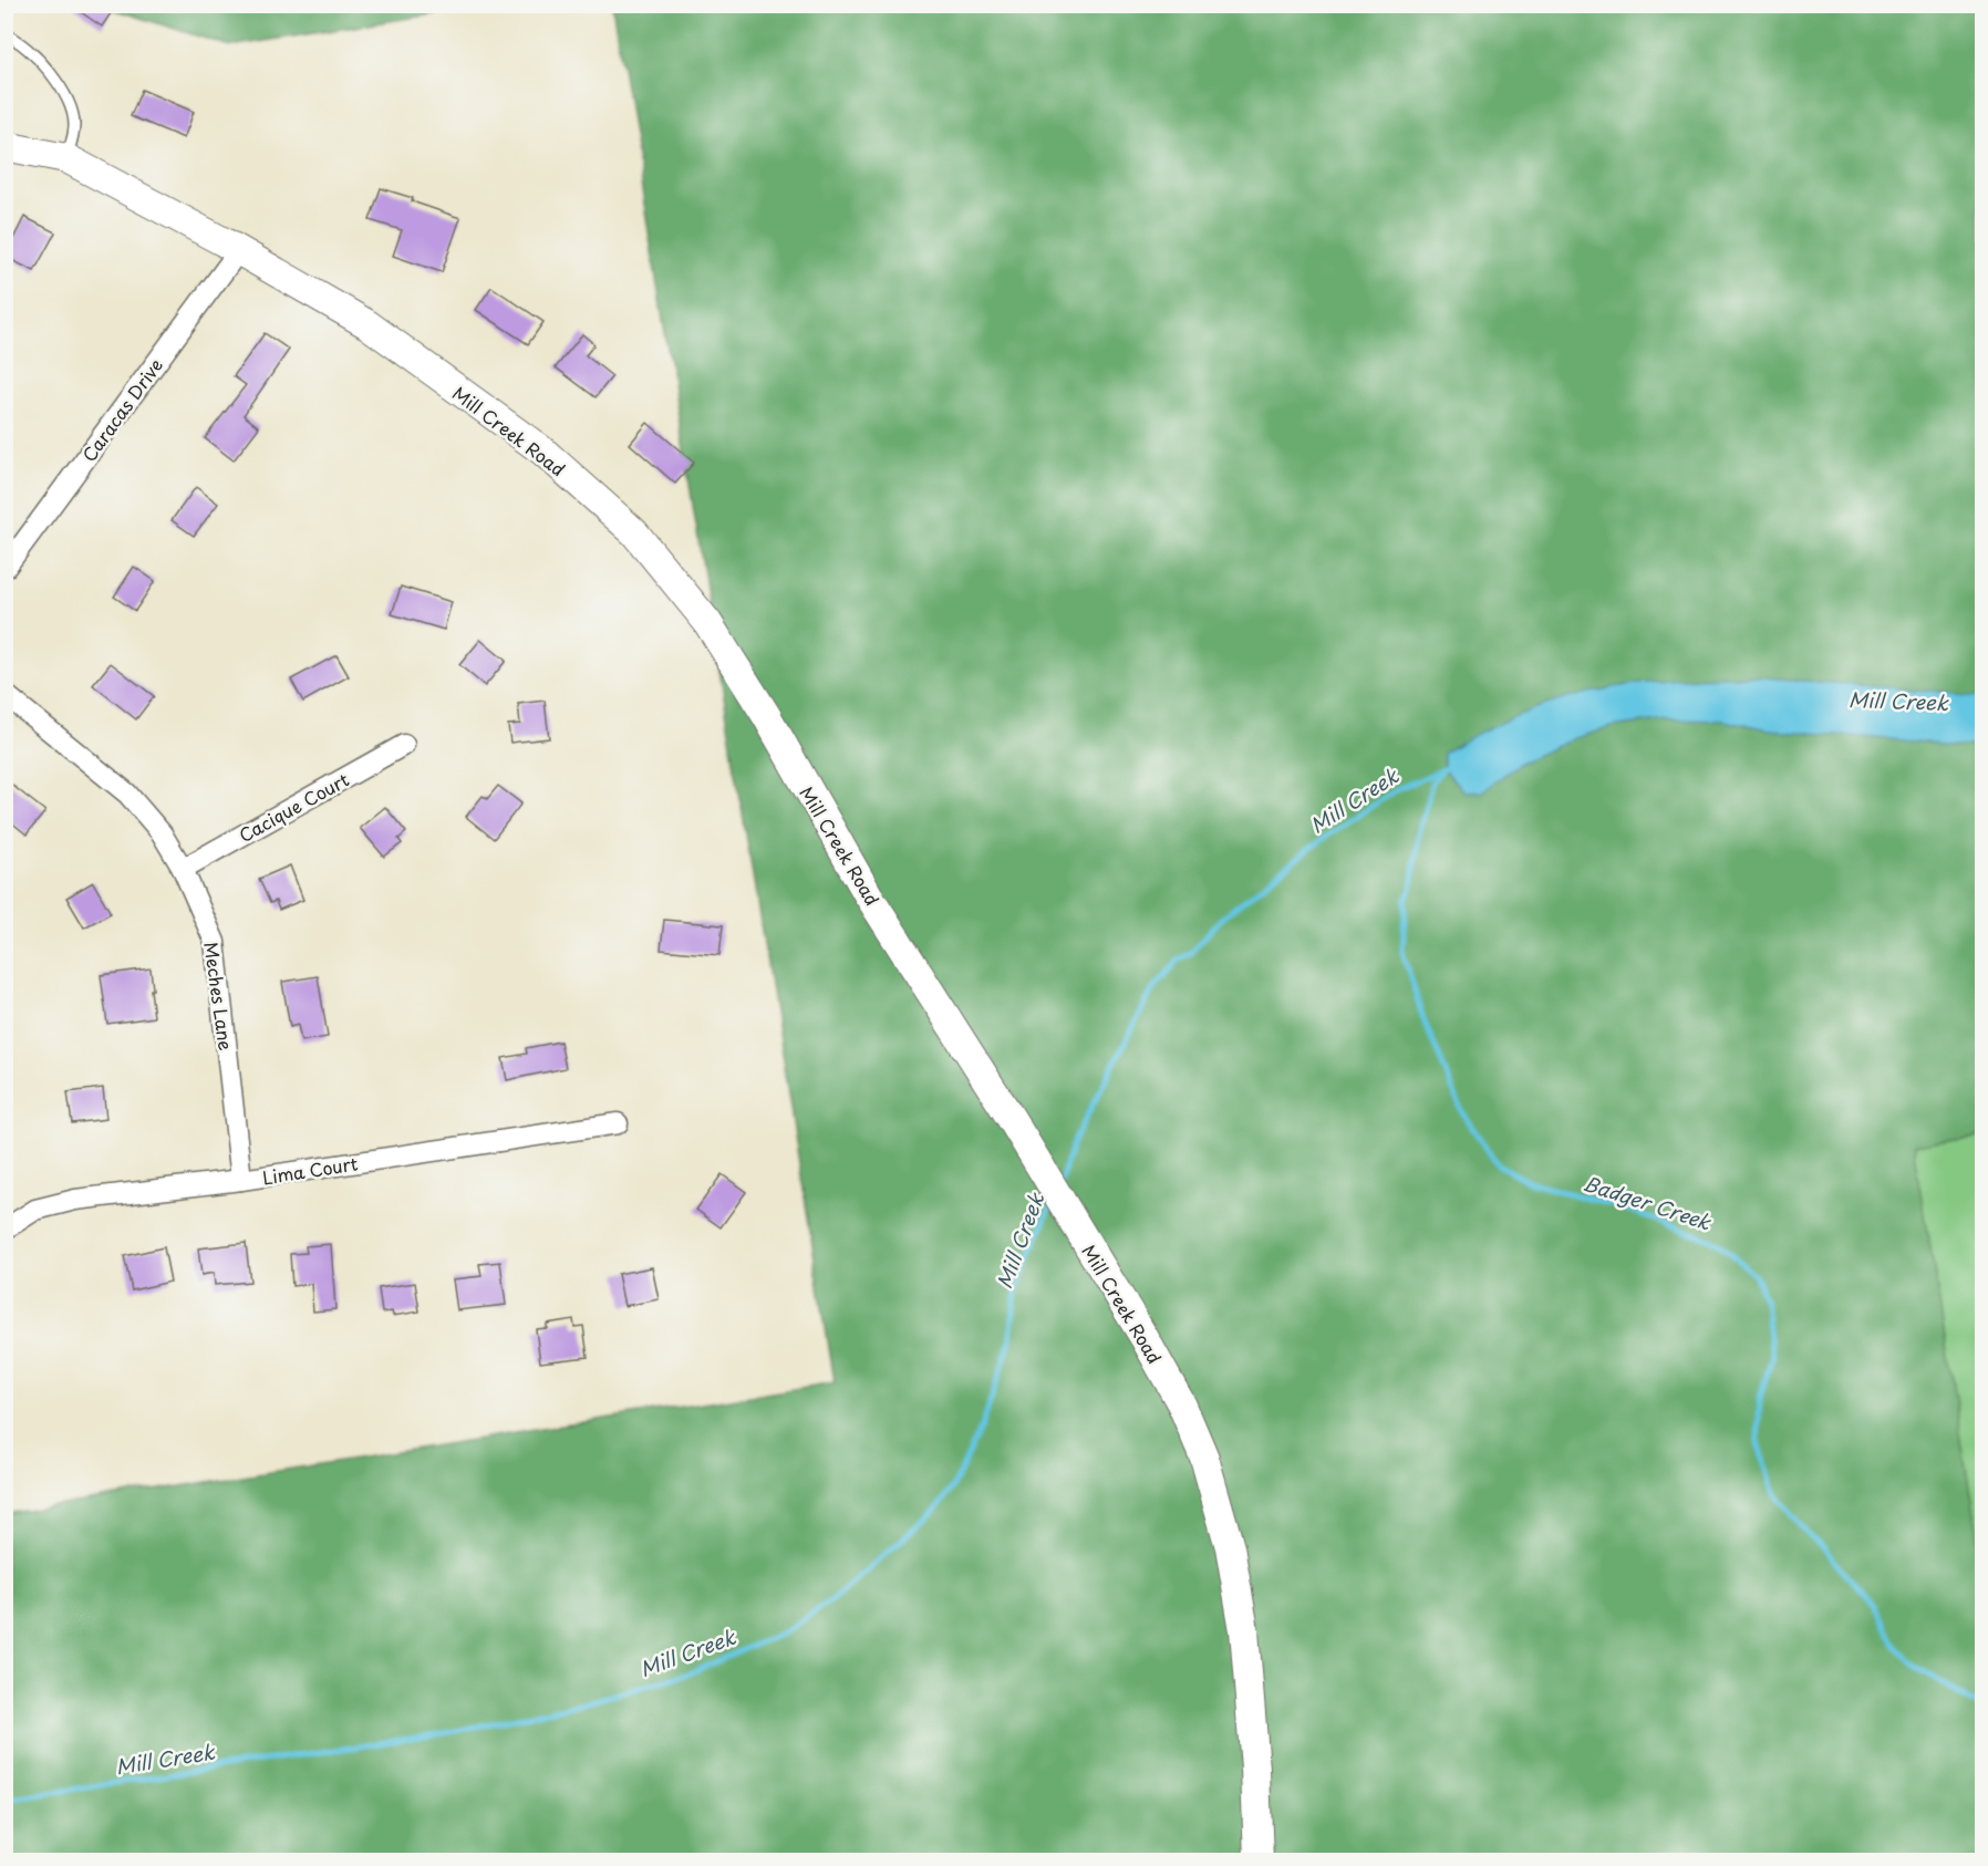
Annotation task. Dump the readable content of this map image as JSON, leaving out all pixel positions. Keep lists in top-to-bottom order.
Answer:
{
  "streets": {
    "street": [
      "Caracas Drive",
      "Mill Creek Road",
      "Cacique Court",
      "Meches Lane",
      "Lima Court"
    ]
  },
  "crossings": [
    ["Caracas Drive", "Mill Creek Road"],
    ["Cacique Court", "Meches Lane"],
    ["Meches Lane", "Lima Court"]
  ],
  "water": ["Mill Creek", "Badger Creek"]
}
